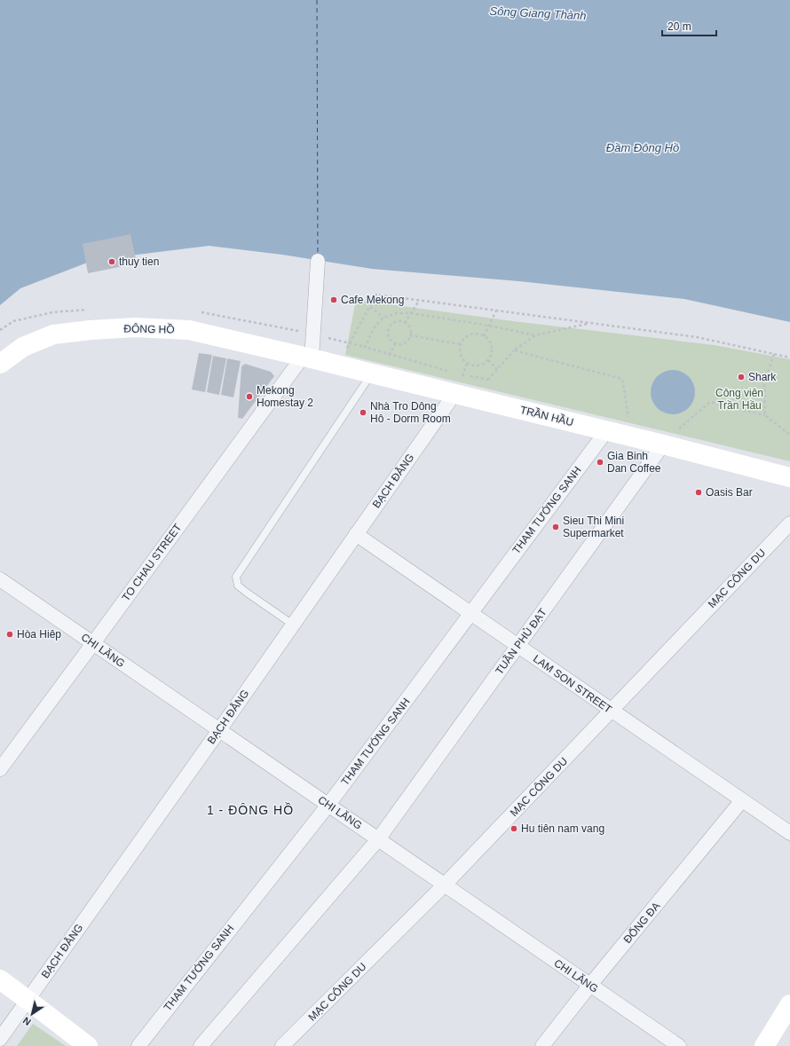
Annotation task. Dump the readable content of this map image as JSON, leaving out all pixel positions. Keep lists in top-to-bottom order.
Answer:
{
  "streets": {
    "street": [
      "ĐÔNG HỒ",
      "TRẦN HẦU",
      "BẠCH ĐẰNG",
      "THAM TƯỚNG SANH",
      "TO CHAU STREET",
      "MẠC CÔNG DU",
      "TUẦN PHỦ ĐẠT",
      "CHI LĂNG",
      "LAM SON STREET",
      "ĐỐNG ĐA"
    ]
  },
  "crossings": [
    ["ĐÔNG HỒ", "TRẦN HẦU"],
    ["ĐÔNG HỒ", "TO CHAU STREET"],
    ["TRẦN HẦU", "BẠCH ĐẰNG"],
    ["TRẦN HẦU", "THAM TƯỚNG SANH"],
    ["TRẦN HẦU", "TO CHAU STREET"],
    ["TRẦN HẦU", "TUẦN PHỦ ĐẠT"],
    ["BẠCH ĐẰNG", "CHI LĂNG"],
    ["BẠCH ĐẰNG", "LAM SON STREET"],
    ["THAM TƯỚNG SANH", "CHI LĂNG"],
    ["THAM TƯỚNG SANH", "LAM SON STREET"],
    ["TO CHAU STREET", "CHI LĂNG"],
    ["MẠC CÔNG DU", "CHI LĂNG"],
    ["MẠC CÔNG DU", "LAM SON STREET"],
    ["TUẦN PHỦ ĐẠT", "CHI LĂNG"],
    ["TUẦN PHỦ ĐẠT", "LAM SON STREET"],
    ["CHI LĂNG", "ĐỐNG ĐA"],
    ["LAM SON STREET", "ĐỐNG ĐA"]
  ],
  "districts": ["1 - ĐÔNG HỒ"],
  "water": ["Sông Giang Thành", "Đầm Đông Hồ"],
  "parks": ["Công viên Trần Hầu"],
  "places": [
    "thuy tien",
    "Cafe Mekong",
    "Shark",
    "Mekong Homestay 2",
    "Nhà Tro Dông Hô - Dorm Room",
    "Gia Binh Dan Coffee",
    "Oasis Bar",
    "Sieu Thi Mini Supermarket",
    "Hòa Hiêp",
    "Hu tiên nam vang"
  ],
  "scale_bar": "20 m",
  "north": "bottom left"
}
